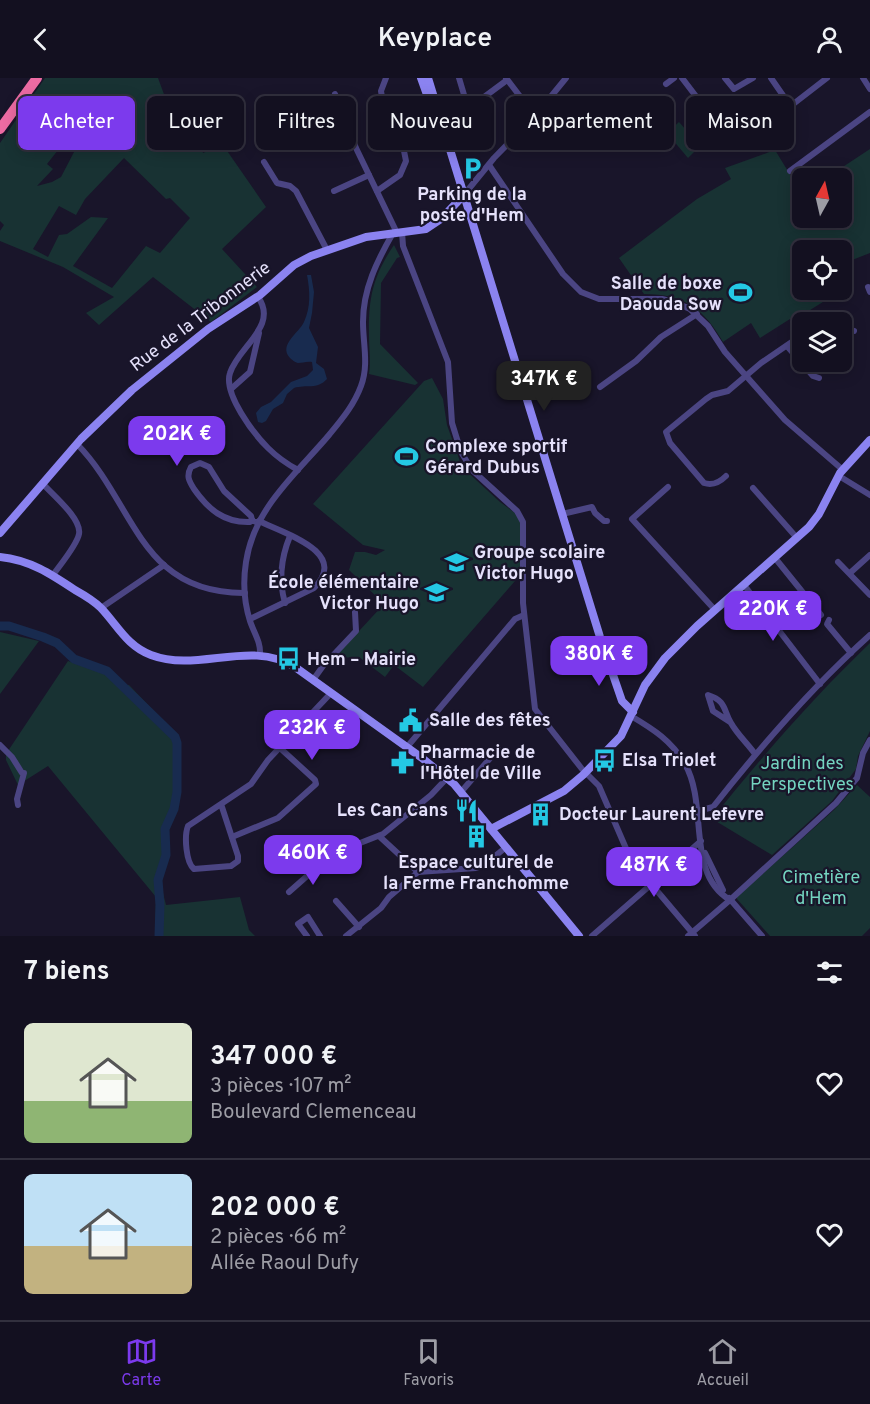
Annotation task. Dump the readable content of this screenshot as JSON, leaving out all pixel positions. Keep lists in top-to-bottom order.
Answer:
{
  "streets": {
    "street": ["Rue de la Tribonnerie"]
  },
  "parks": ["Jardin des Perspectives", "Cimetière d'Hem"],
  "places": {
    "parking": ["Parking de la poste d'Hem"],
    "sports": ["Salle de boxe Daouda Sow", "Complexe sportif Gérard Dubus"],
    "school or university": ["Groupe scolaire Victor Hugo", "École élémentaire Victor Hugo"],
    "bus stop": ["Hem – Mairie", "Elsa Triolet"],
    "public building": ["Salle des fêtes"],
    "pharmacy": ["Pharmacie de l'Hôtel de Ville"],
    "restaurant": ["Les Can Cans"],
    "building": ["Docteur Laurent Lefevre", "Espace culturel de la Ferme Franchomme"]
  },
  "north": "top",
  "page": {
    "header": "Keyplace",
    "chip": [
      "Acheter",
      "Louer",
      "Filtres",
      "Nouveau",
      "Appartement",
      "Maison"
    ],
    "price": [
      "347K €",
      "202K €",
      "220K €",
      "380K €",
      "232K €",
      "460K €",
      "487K €"
    ],
    "heading": "7 biens",
    "list": [
      {
        "name": "347 000 €",
        "note": "3 pièces · 107 m² · Boulevard Clemenceau"
      },
      {
        "name": "202 000 €",
        "note": "2 pièces · 66 m² · Allée Raoul Dufy"
      }
    ],
    "tabs": ["Carte", "Favoris", "Accueil"]
  }
}
